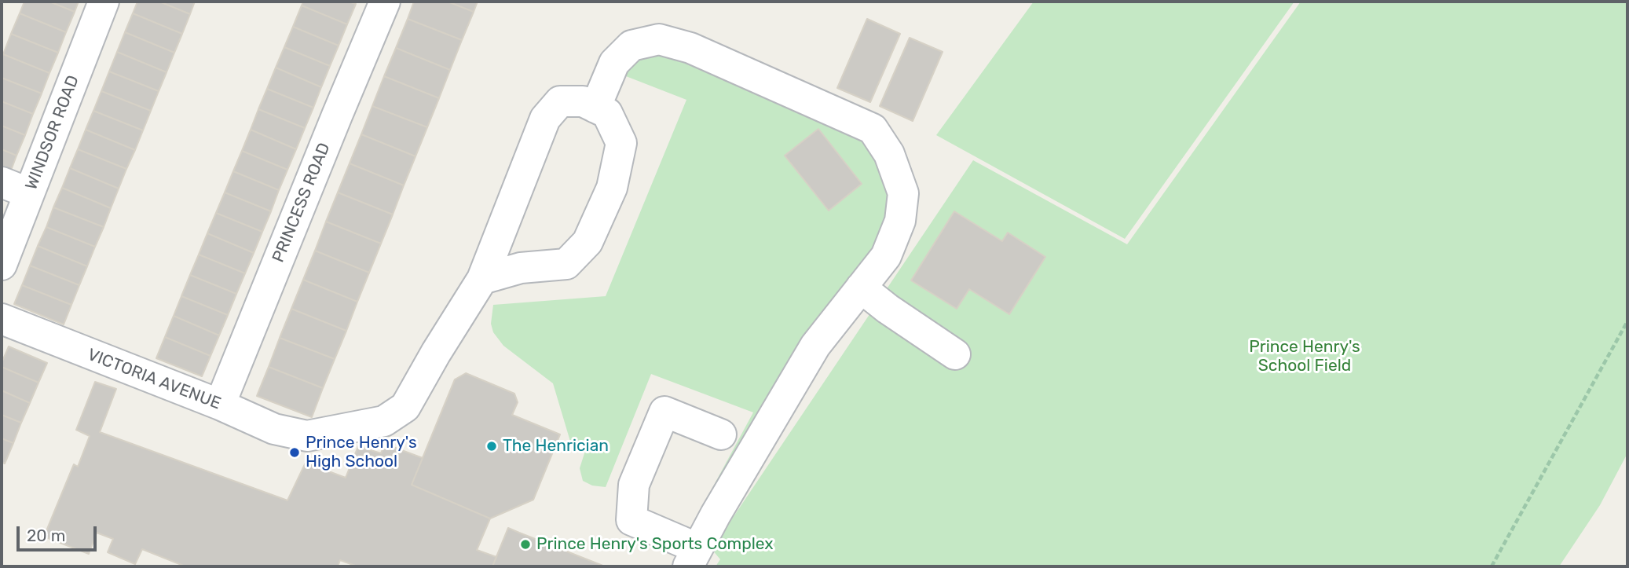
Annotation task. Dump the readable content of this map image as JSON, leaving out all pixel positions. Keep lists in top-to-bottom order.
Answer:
{
  "streets": {
    "street": ["WINDSOR ROAD", "PRINCESS ROAD", "VICTORIA AVENUE"]
  },
  "crossings": [
    ["PRINCESS ROAD", "VICTORIA AVENUE"]
  ],
  "parks": ["Prince Henry's School Field"],
  "places": ["The Henrician", "Prince Henry's High School", "Prince Henry's Sports Complex"],
  "scale_bar": "20 m"
}
